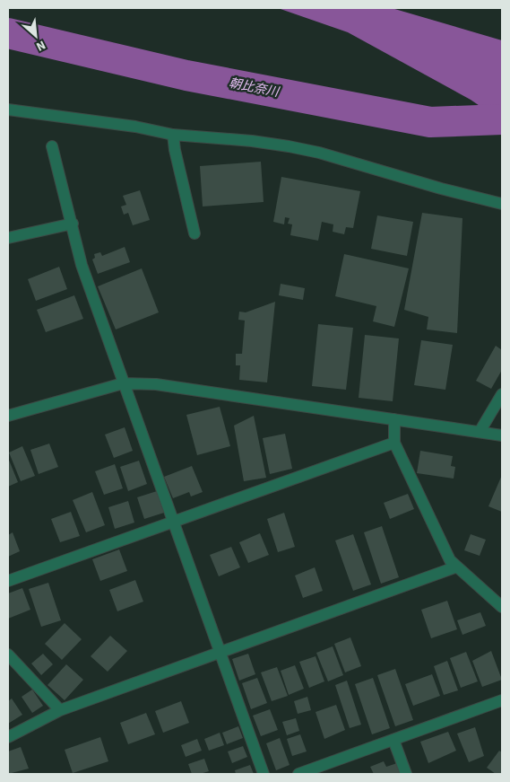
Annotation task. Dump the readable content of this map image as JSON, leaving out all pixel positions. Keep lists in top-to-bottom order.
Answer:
{
  "water": ["朝比奈川"],
  "north": "bottom right"
}
